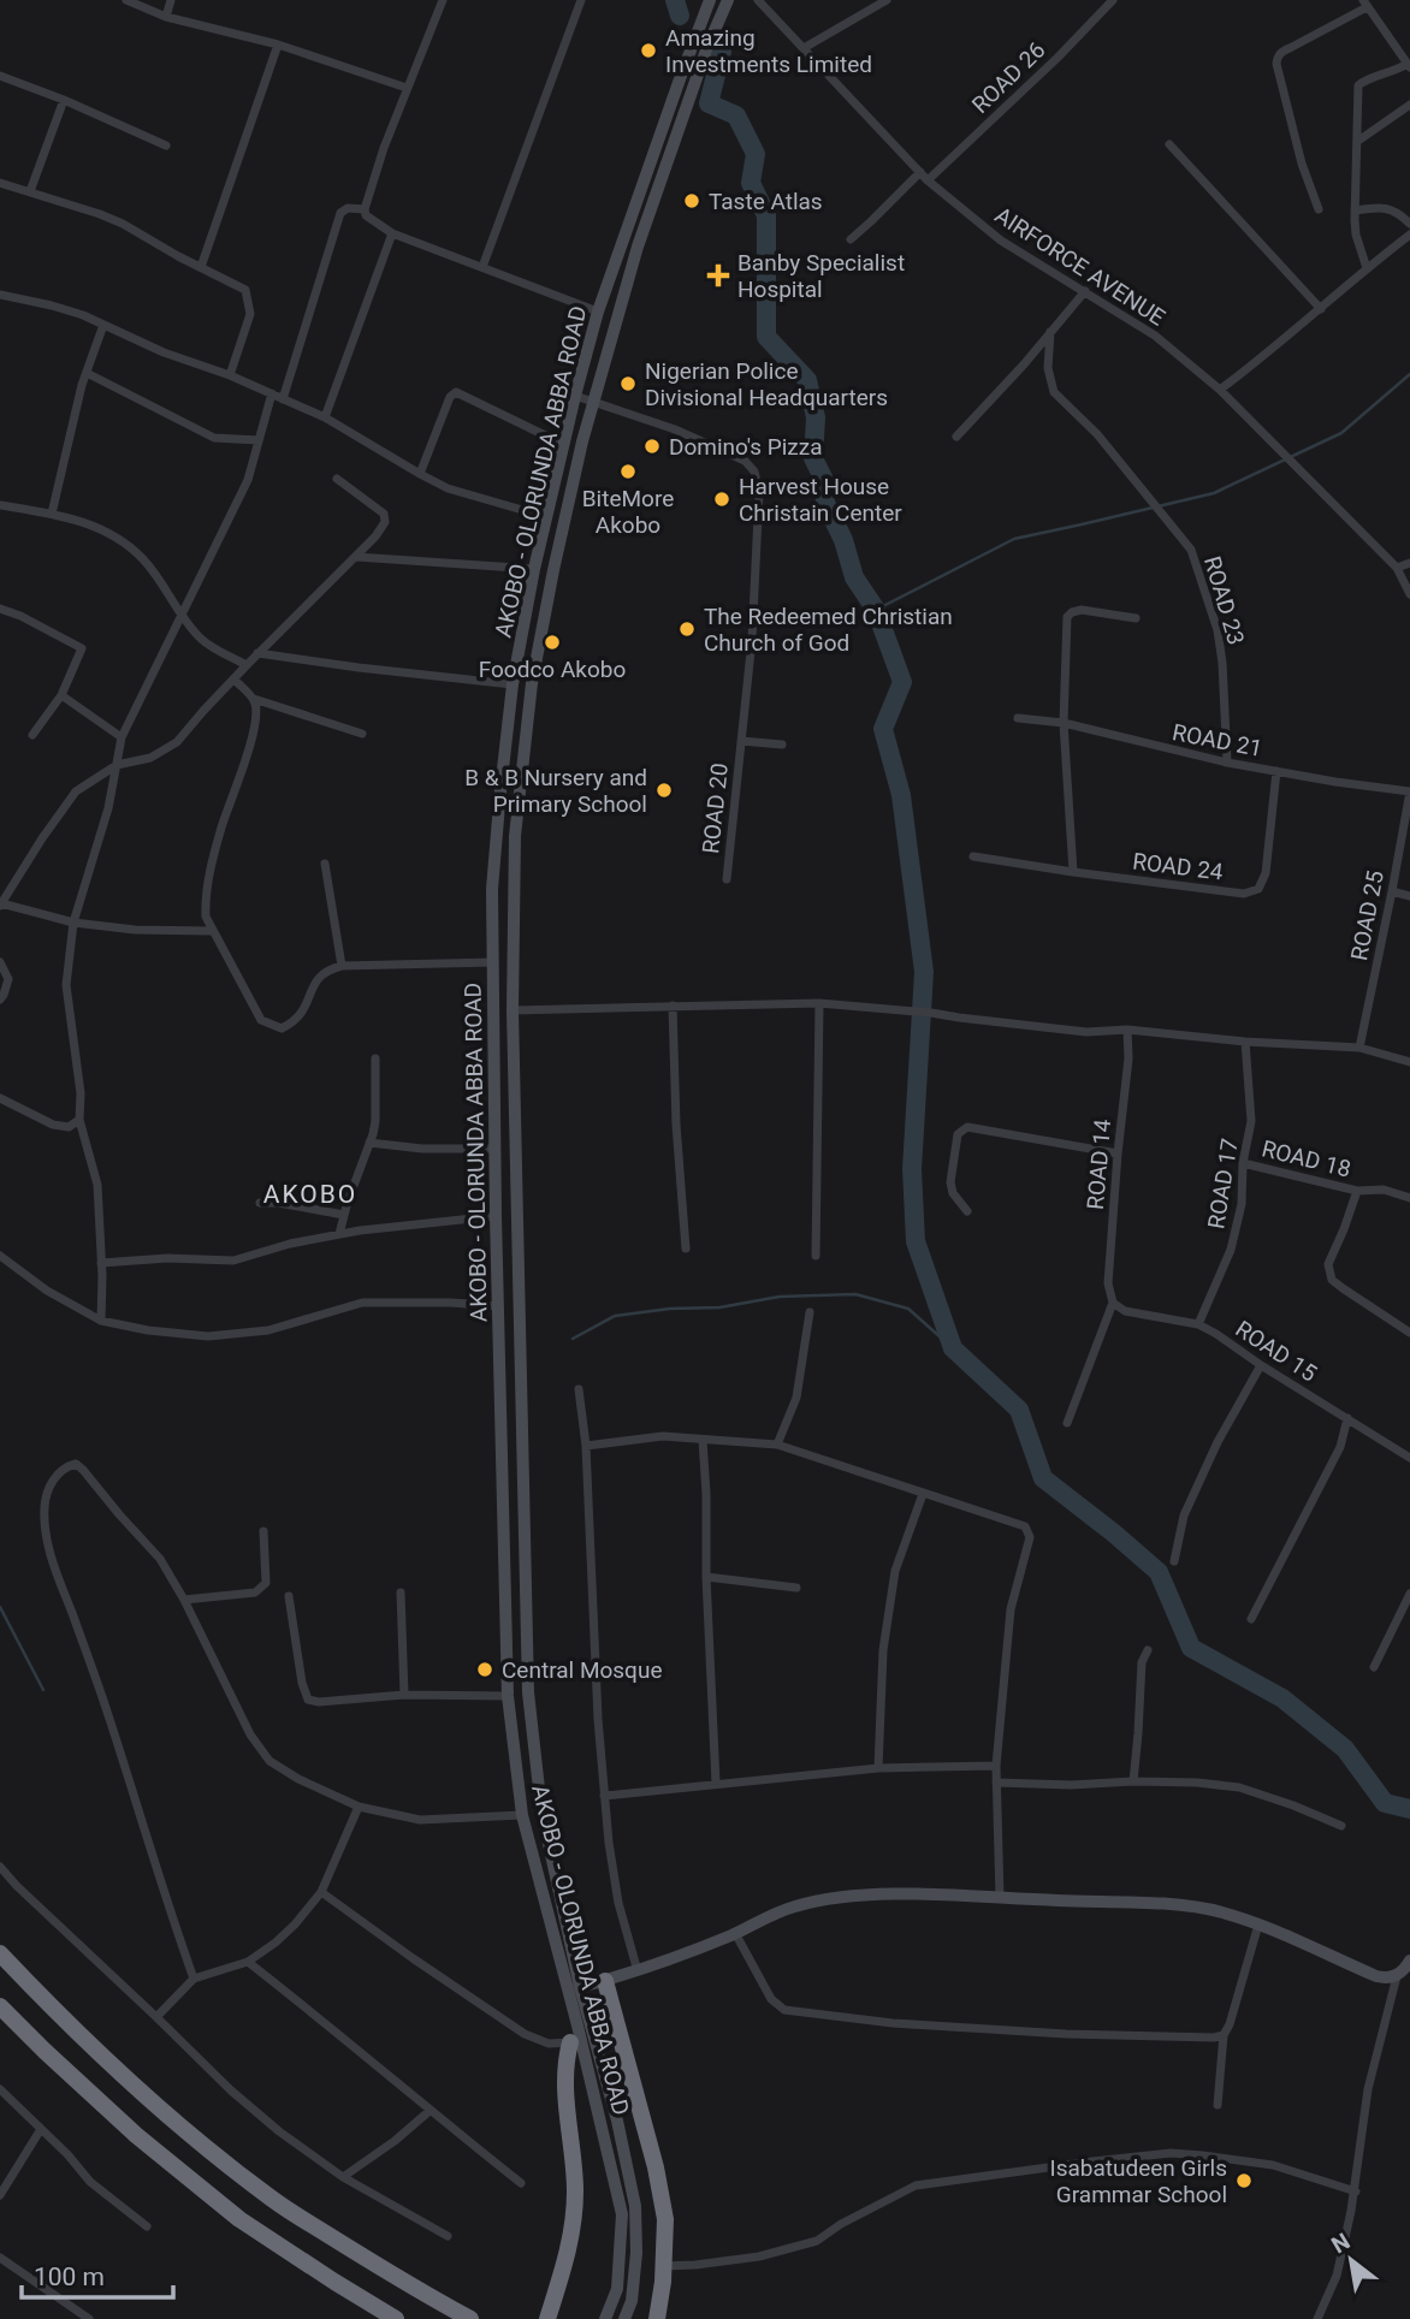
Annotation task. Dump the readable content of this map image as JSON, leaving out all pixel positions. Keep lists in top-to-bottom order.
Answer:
{
  "streets": {
    "main road": ["AKOBO - OLORUNDA ABBA ROAD"],
    "street": [
      "ROAD 26",
      "AIRFORCE AVENUE",
      "ROAD 23",
      "ROAD 21",
      "ROAD 20",
      "ROAD 24",
      "ROAD 25",
      "ROAD 18",
      "ROAD 14",
      "ROAD 17",
      "ROAD 15"
    ]
  },
  "crossings": [
    ["ROAD 26", "AIRFORCE AVENUE"],
    ["AKOBO - OLORUNDA ABBA ROAD", "ROAD 20"],
    ["ROAD 23", "ROAD 21"],
    ["ROAD 21", "ROAD 24"],
    ["ROAD 21", "ROAD 25"],
    ["ROAD 18", "ROAD 17"],
    ["ROAD 14", "ROAD 15"],
    ["ROAD 17", "ROAD 15"]
  ],
  "districts": ["AKOBO"],
  "places": {
    "other": [
      "Amazing Investments Limited",
      "Taste Atlas",
      "Nigerian Police Divisional Headquarters",
      "Domino's Pizza",
      "BiteMore Akobo",
      "Harvest House Christain Center",
      "The Redeemed Christian Church of God",
      "Foodco Akobo",
      "B & B Nursery and Primary School",
      "Central Mosque",
      "Isabatudeen Girls Grammar School"
    ],
    "health": ["Banby Specialist Hospital"]
  },
  "scale_bar": "100 m",
  "north": "top left"
}
